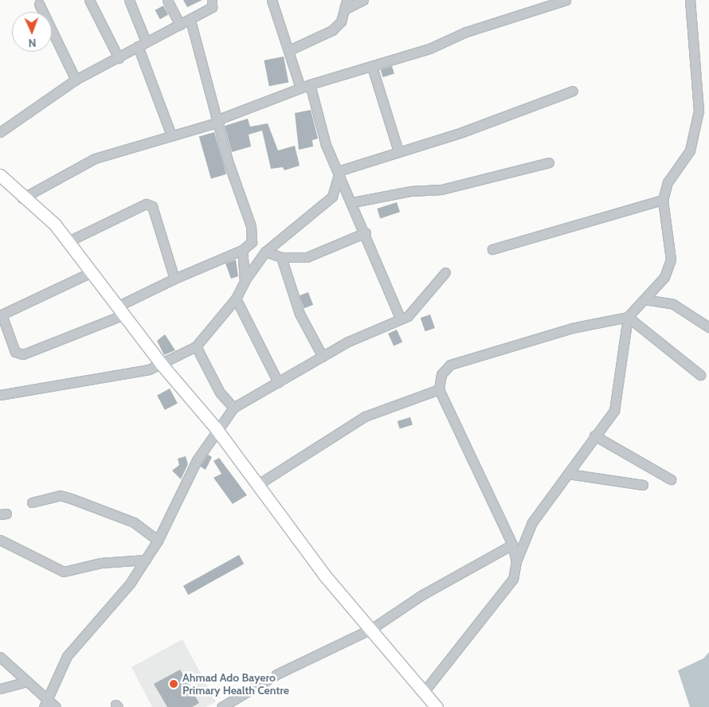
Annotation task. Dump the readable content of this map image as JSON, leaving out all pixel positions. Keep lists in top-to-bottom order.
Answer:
{
  "places": ["Ahmad Ado Bayero Primary Health Centre"],
  "north": "bottom"
}
